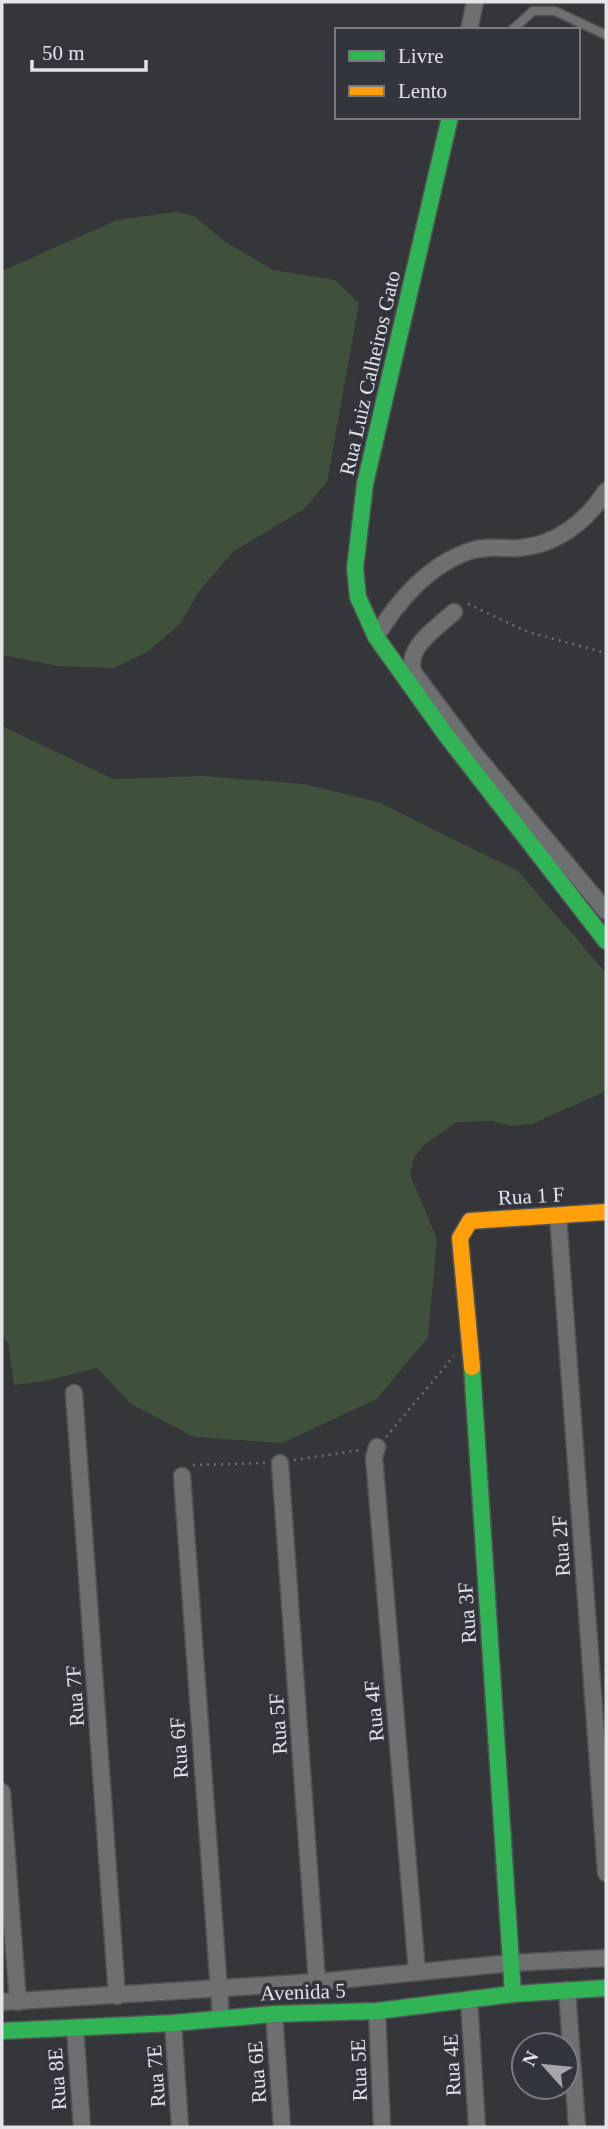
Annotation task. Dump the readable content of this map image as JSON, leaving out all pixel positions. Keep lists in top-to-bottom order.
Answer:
{
  "streets": {
    "street": [
      "Rua Luiz Calheiros Gato",
      "Rua 1 F",
      "Rua 2F",
      "Rua 3F",
      "Rua 7F",
      "Rua 4F",
      "Rua 5F",
      "Rua 6F",
      "Avenida 5",
      "Rua 4E",
      "Rua 5E",
      "Rua 6E",
      "Rua 7E",
      "Rua 8E"
    ]
  },
  "crossings": [
    ["Rua 1 F", "Rua 2F"],
    ["Rua 1 F", "Rua 3F"],
    ["Rua 3F", "Avenida 5"],
    ["Rua 7F", "Avenida 5"],
    ["Rua 4F", "Avenida 5"],
    ["Rua 5F", "Avenida 5"],
    ["Rua 6F", "Avenida 5"],
    ["Avenida 5", "Rua 4E"],
    ["Avenida 5", "Rua 5E"],
    ["Avenida 5", "Rua 6E"],
    ["Avenida 5", "Rua 7E"],
    ["Avenida 5", "Rua 8E"]
  ],
  "legend": ["Livre", "Lento"],
  "scale_bar": "50 m",
  "north": "top left"
}
